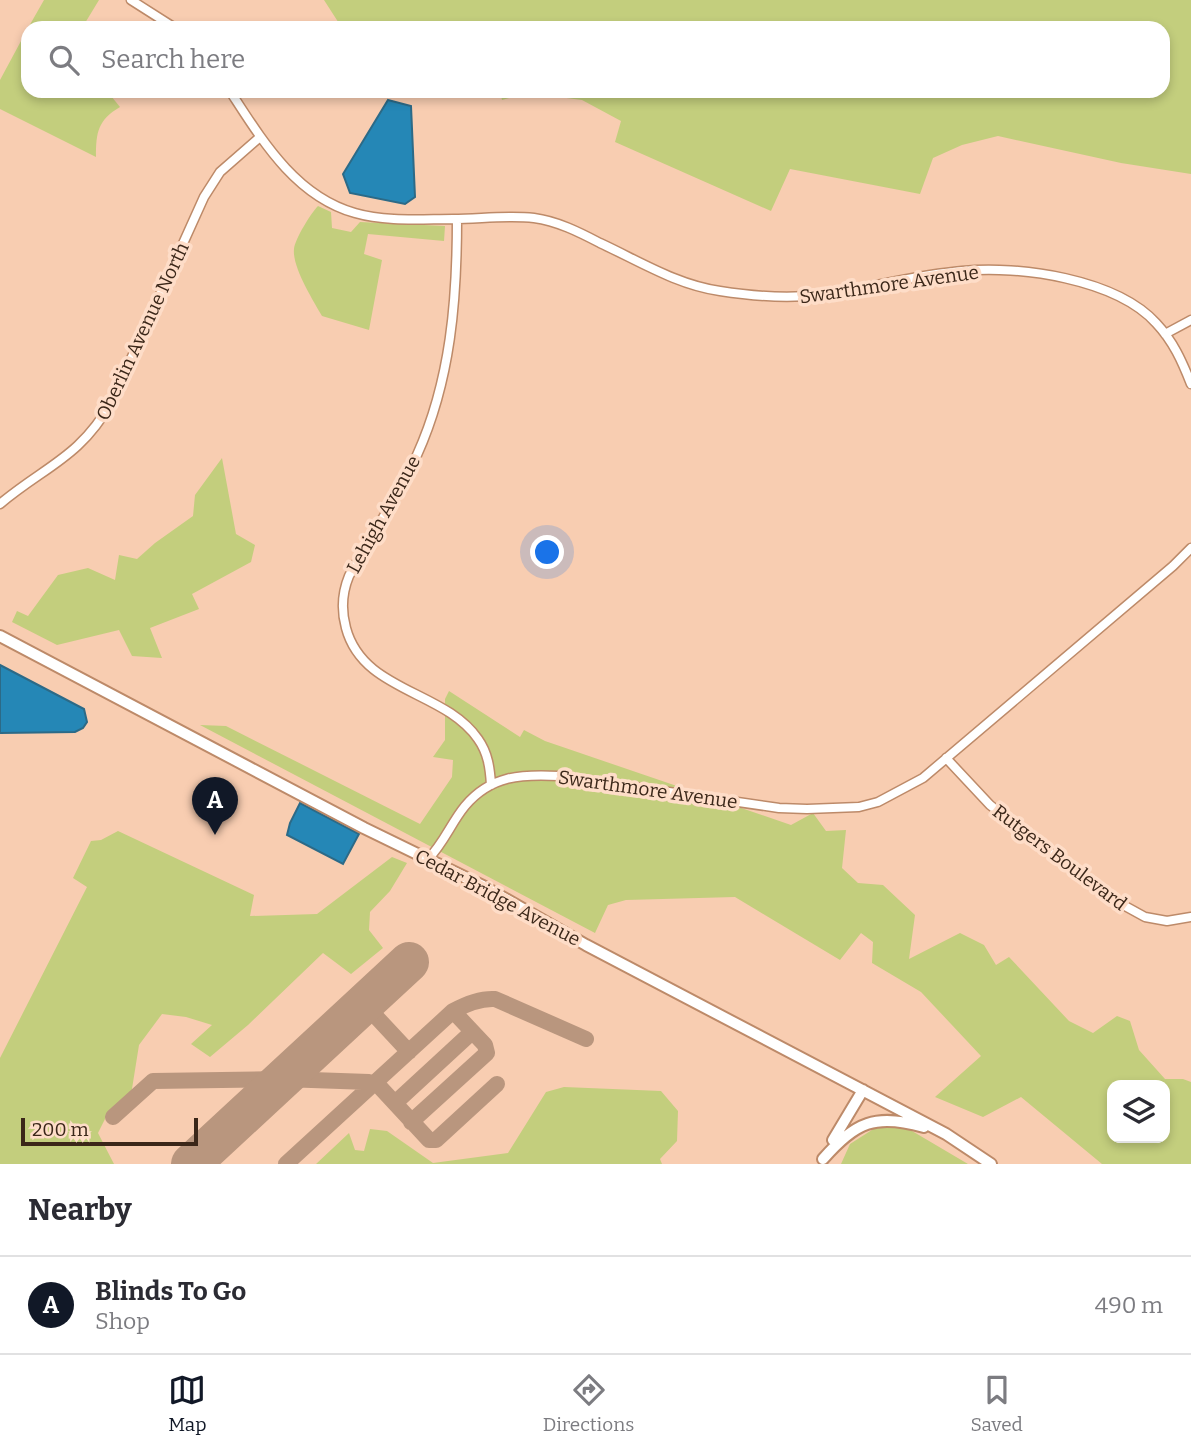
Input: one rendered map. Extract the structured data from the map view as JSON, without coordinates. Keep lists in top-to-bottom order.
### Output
{
  "streets": {
    "main road": ["Cedar Bridge Avenue"],
    "street": [
      "Swarthmore Avenue",
      "Oberlin Avenue North",
      "Lehigh Avenue",
      "Rutgers Boulevard"
    ]
  },
  "crossings": [
    ["Swarthmore Avenue", "Oberlin Avenue North"],
    ["Swarthmore Avenue", "Lehigh Avenue"],
    ["Swarthmore Avenue", "Rutgers Boulevard"],
    ["Swarthmore Avenue", "Cedar Bridge Avenue"]
  ],
  "scale_bar": "200 m",
  "page": {
    "search": "Search here",
    "pins": "A",
    "scale": "200 m",
    "heading": "Nearby",
    "list": [
      {
        "mark": "A",
        "name": "Blinds To Go",
        "note": "Shop",
        "value": "490 m"
      }
    ],
    "nav": ["Map", "Directions", "Saved"]
  }
}
